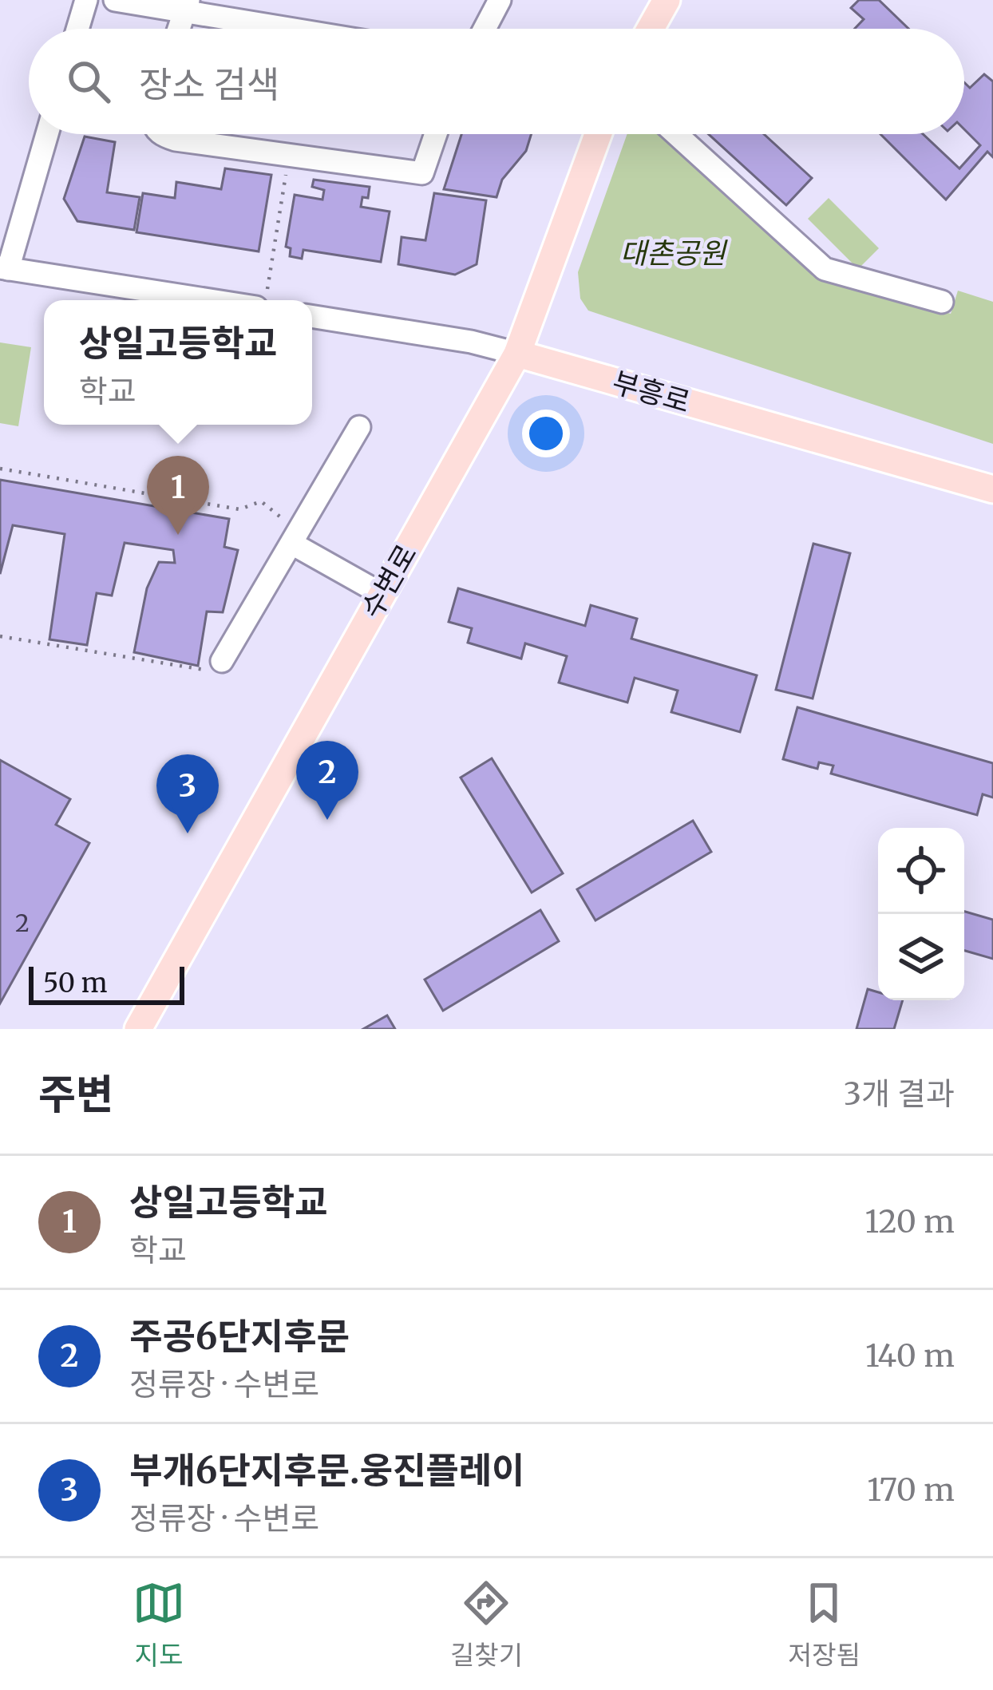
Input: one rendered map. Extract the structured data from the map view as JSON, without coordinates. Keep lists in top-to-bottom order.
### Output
{
  "streets": {
    "main road": ["부흥로", "수변로"]
  },
  "crossings": [
    ["부흥로", "수변로"]
  ],
  "parks": ["대촌공원"],
  "house_numbers": ["2"],
  "scale_bar": "50 m",
  "page": {
    "search": "장소 검색",
    "popup": ["상일고등학교", "학교"],
    "pins": ["1", "2", "3"],
    "scale": "50 m",
    "heading": ["주변", "3개 결과"],
    "list": [
      {
        "mark": "1",
        "name": "상일고등학교",
        "note": "학교",
        "value": "120 m"
      },
      {
        "mark": "2",
        "name": "주공6단지후문",
        "note": "정류장 · 수변로",
        "value": "140 m"
      },
      {
        "mark": "3",
        "name": "부개6단지후문.웅진플레이",
        "note": "정류장 · 수변로",
        "value": "170 m"
      }
    ],
    "nav": ["지도", "길찾기", "저장됨"]
  }
}
